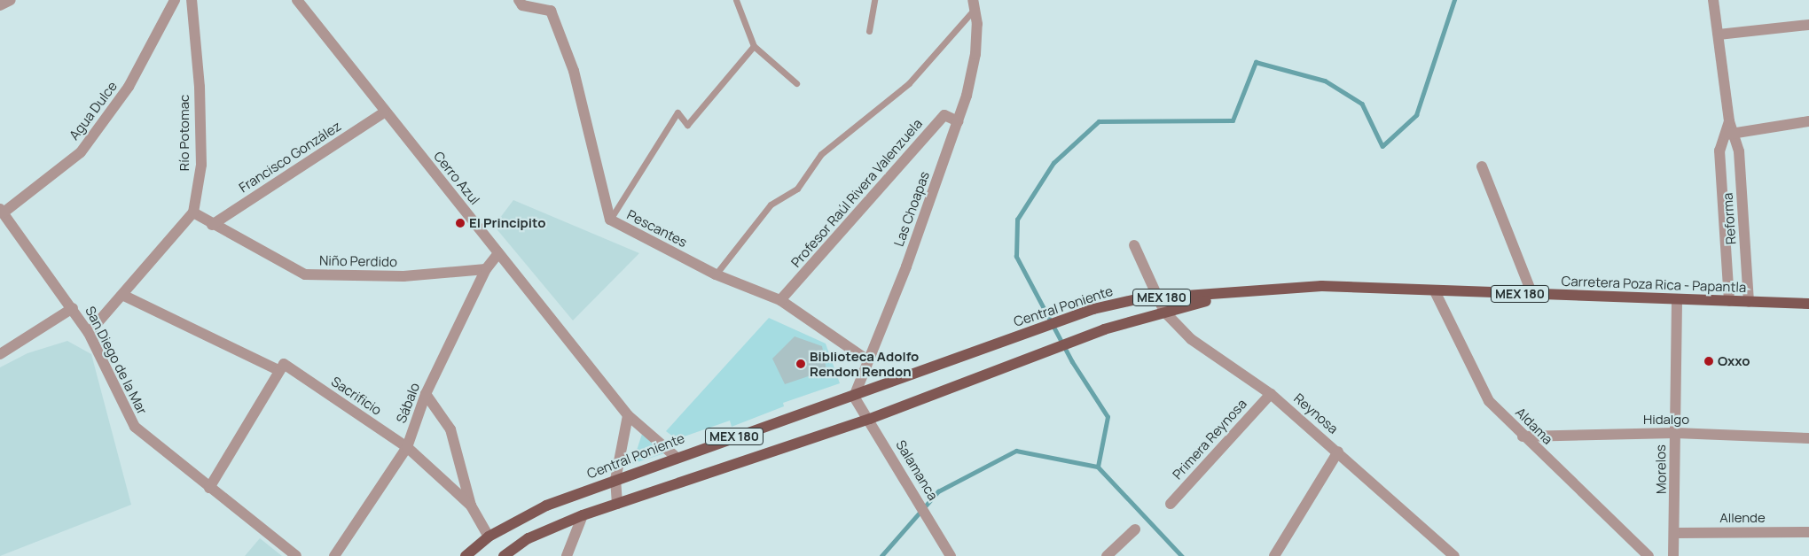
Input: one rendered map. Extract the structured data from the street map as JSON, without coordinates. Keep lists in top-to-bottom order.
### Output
{
  "streets": {
    "main road": ["Carretera Poza Rica - Papantla", "MEX 180", "Central Poniente"],
    "street": [
      "Agua Dulce",
      "Río Potomac",
      "Francisco González",
      "Cerro Azul",
      "Profesor Raúl Rivera Valenzuela",
      "Las Choapas",
      "Reforma",
      "Pescantes",
      "Niño Perdido",
      "San Diego de la Mar",
      "Sacrificio",
      "Sábalo",
      "Reynosa",
      "Hidalgo",
      "Aldama",
      "Primera Reynosa",
      "Morelos",
      "Salamanca",
      "Allende"
    ]
  },
  "crossings": [
    ["Agua Dulce", "San Diego de la Mar"],
    ["Río Potomac", "Niño Perdido"],
    ["Francisco González", "Cerro Azul"],
    ["Francisco González", "Niño Perdido"],
    ["Cerro Azul", "Central Poniente"],
    ["Cerro Azul", "Sábalo"],
    ["Profesor Raúl Rivera Valenzuela", "Las Choapas"],
    ["Profesor Raúl Rivera Valenzuela", "Pescantes"],
    ["Las Choapas", "Pescantes"],
    ["Las Choapas", "Central Poniente"],
    ["Reforma", "Carretera Poza Rica - Papantla"],
    ["Niño Perdido", "Sábalo"],
    ["Carretera Poza Rica - Papantla", "MEX 180"],
    ["Carretera Poza Rica - Papantla", "Central Poniente"],
    ["Carretera Poza Rica - Papantla", "Aldama"],
    ["Carretera Poza Rica - Papantla", "Morelos"],
    ["MEX 180", "Central Poniente"],
    ["MEX 180", "Reynosa"],
    ["MEX 180", "Salamanca"],
    ["Central Poniente", "Sacrificio"],
    ["Central Poniente", "Reynosa"],
    ["Sacrificio", "Sábalo"],
    ["Reynosa", "Primera Reynosa"],
    ["Hidalgo", "Aldama"],
    ["Hidalgo", "Morelos"],
    ["Morelos", "Allende"]
  ],
  "places": ["El Principito", "Oxxo", "Biblioteca Adolfo Rendon Rendon"]
}
